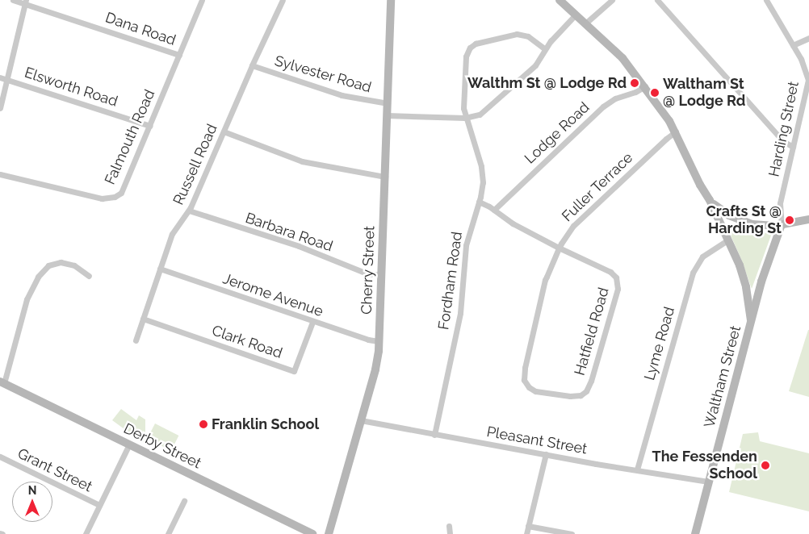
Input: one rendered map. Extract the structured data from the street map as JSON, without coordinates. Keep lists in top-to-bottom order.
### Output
{
  "streets": {
    "street": [
      "Dana Road",
      "Sylvester Road",
      "Elsworth Road",
      "Harding Street",
      "Lodge Road",
      "Falmouth Road",
      "Russell Road",
      "Fuller Terrace",
      "Barbara Road",
      "Cherry Street",
      "Fordham Road",
      "Jerome Avenue",
      "Hatfield Road",
      "Clark Road",
      "Lyme Road",
      "Waltham Street",
      "Pleasant Street",
      "Derby Street",
      "Grant Street"
    ]
  },
  "crossings": [
    ["Dana Road", "Falmouth Road"],
    ["Sylvester Road", "Russell Road"],
    ["Sylvester Road", "Cherry Street"],
    ["Elsworth Road", "Falmouth Road"],
    ["Harding Street", "Waltham Street"],
    ["Lodge Road", "Hatfield Road"],
    ["Lodge Road", "Waltham Street"],
    ["Russell Road", "Barbara Road"],
    ["Russell Road", "Jerome Avenue"],
    ["Russell Road", "Clark Road"],
    ["Fuller Terrace", "Hatfield Road"],
    ["Fuller Terrace", "Waltham Street"],
    ["Barbara Road", "Cherry Street"],
    ["Cherry Street", "Jerome Avenue"],
    ["Cherry Street", "Pleasant Street"],
    ["Fordham Road", "Hatfield Road"],
    ["Fordham Road", "Pleasant Street"],
    ["Jerome Avenue", "Clark Road"],
    ["Lyme Road", "Waltham Street"],
    ["Lyme Road", "Pleasant Street"],
    ["Waltham Street", "Pleasant Street"]
  ],
  "places": [
    "Walthm St @ Lodge Rd",
    "Waltham St @ Lodge Rd",
    "Crafts St @ Harding St",
    "Franklin School",
    "The Fessenden School"
  ],
  "north": "top"
}
